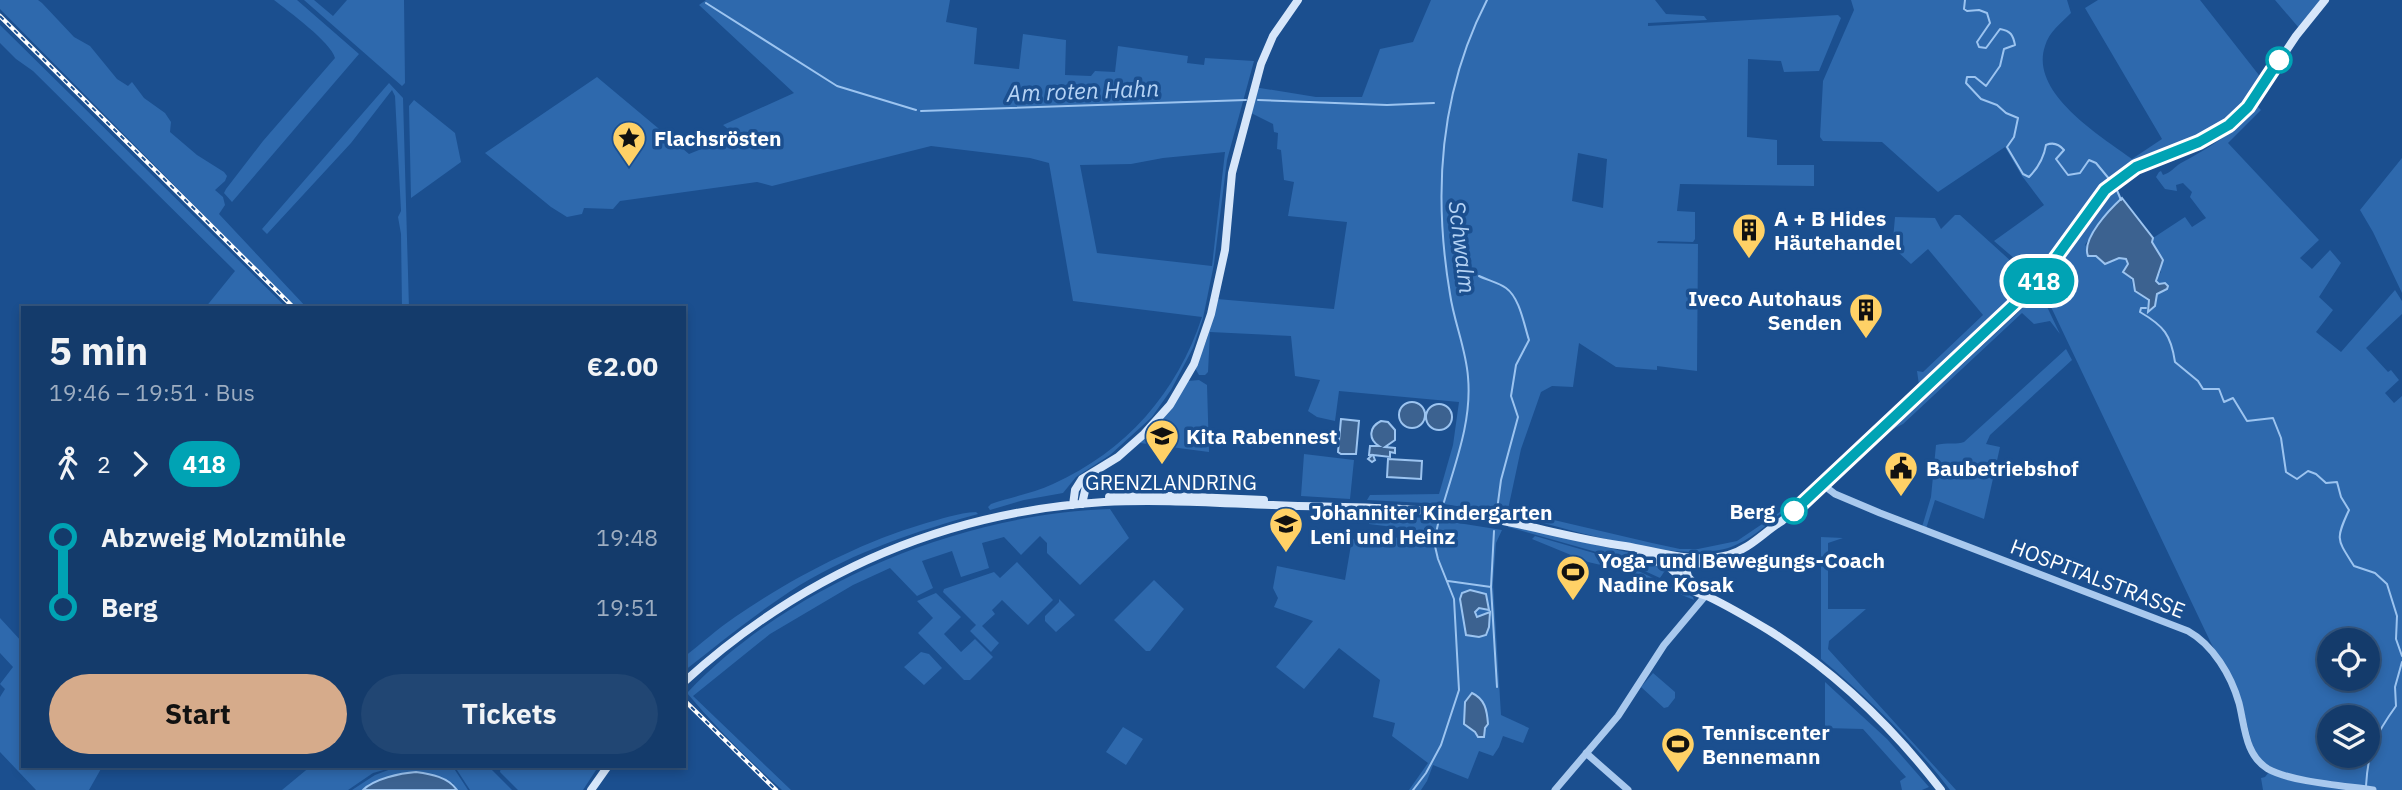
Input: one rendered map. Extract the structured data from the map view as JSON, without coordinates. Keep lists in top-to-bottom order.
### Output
{
  "streets": {
    "main road": ["GRENZLANDRING"],
    "street": ["HOSPITALSTRASSE"]
  },
  "water": ["Am roten Hahn", "Schwalm"],
  "places": {
    "place": ["Flachsrösten"],
    "building": ["A + B Hides Häutehandel", "Iveco Autohaus Senden"],
    "school or university": ["Kita Rabennest", "Johanniter Kindergarten Leni und Heinz"],
    "public building": ["Baubetriebshof"],
    "other": ["Berg"],
    "sports": ["Yoga- und Bewegungs-Coach Nadine Kosak", "Tenniscenter Bennemann"]
  },
  "lines": ["bus line 418"],
  "page": {
    "on_map": "418",
    "heading": ["5 min", "19:46 – 19:51 · Bus", "€2.00"],
    "legs": ["2", "418"],
    "list": [
      {
        "name": "Abzweig Molzmühle",
        "value": "19:48"
      },
      {
        "name": "Berg",
        "value": "19:51"
      }
    ],
    "buttons": ["Start", "Tickets"]
  }
}
